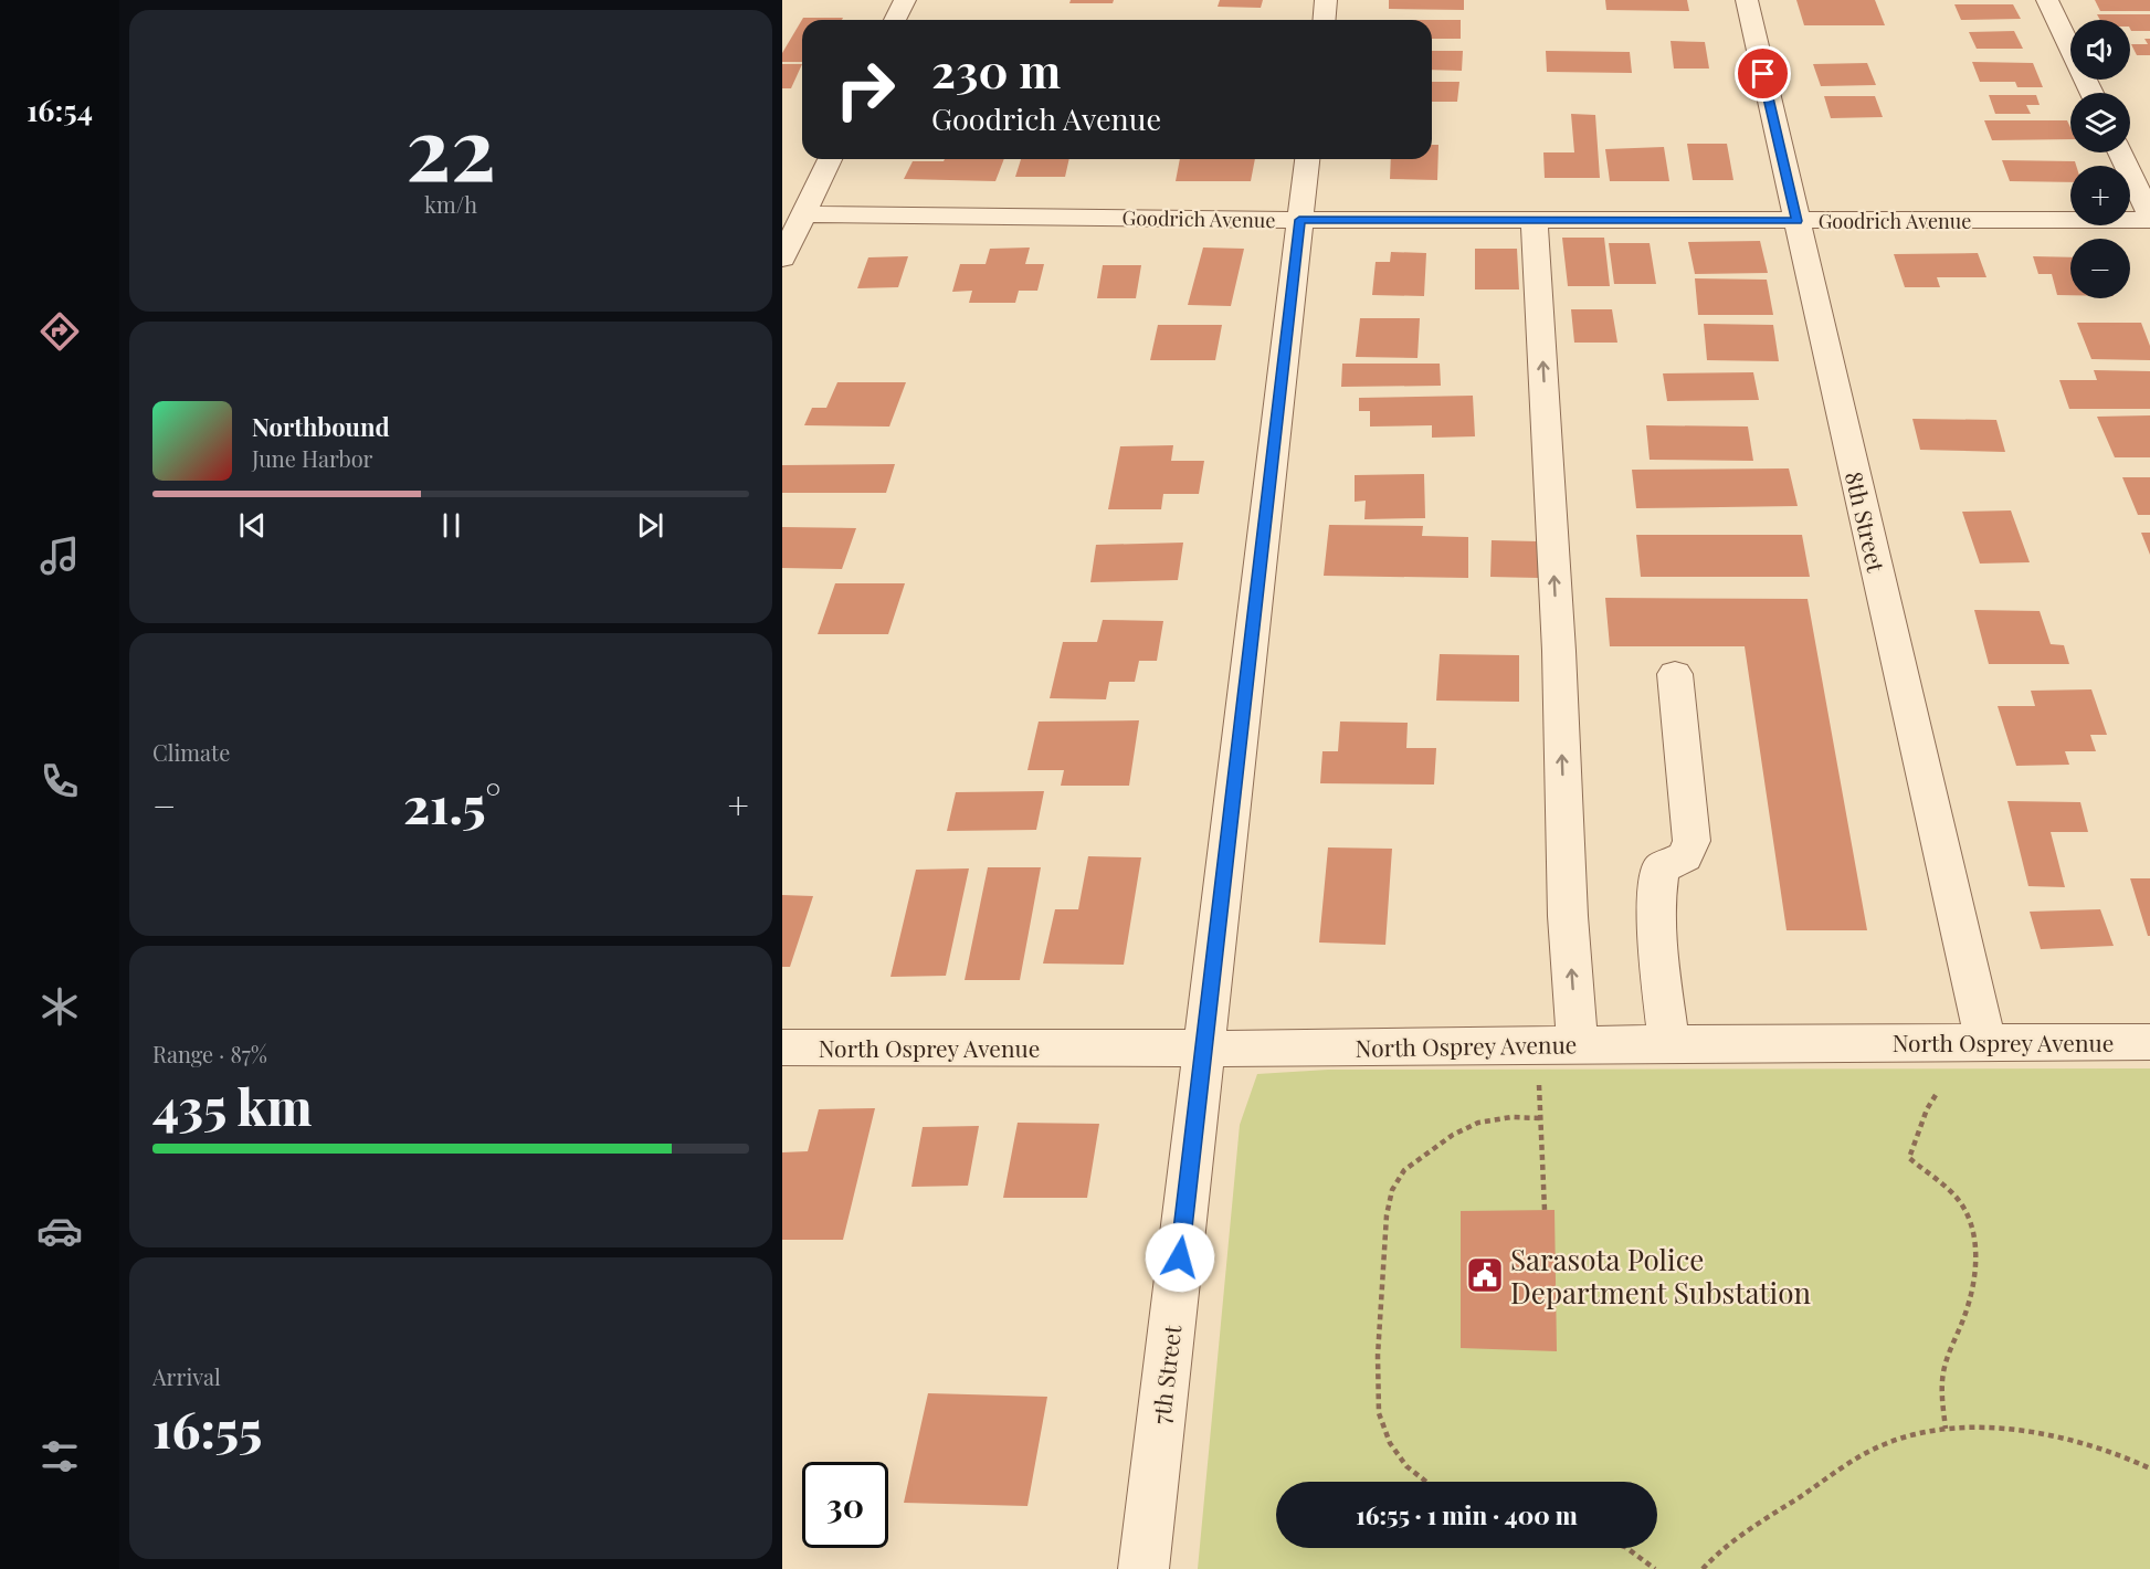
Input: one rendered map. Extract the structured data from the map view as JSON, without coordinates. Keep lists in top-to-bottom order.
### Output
{
  "streets": {
    "street": [
      "Goodrich Avenue",
      "8th Street",
      "North Osprey Avenue",
      "7th Street"
    ]
  },
  "crossings": [
    ["Goodrich Avenue", "8th Street"],
    ["Goodrich Avenue", "7th Street"],
    ["8th Street", "North Osprey Avenue"],
    ["North Osprey Avenue", "7th Street"]
  ],
  "places": {
    "public building": ["Sarasota Police Department Substation"]
  },
  "page": {
    "tabs": "16:54",
    "tile": [
      ["22", "km/h"],
      "Climate",
      ["Range · 87%", "435 km"],
      ["Arrival", "16:55"]
    ],
    "map_buttons": ["+", "−"],
    "turn": ["230 m", "Goodrich Avenue"],
    "song": ["Northbound", "June Harbor"],
    "heat": ["−", "21.5°", "+"],
    "limit": "30",
    "trip": "16:55 · 1 min · 400 m"
  }
}
